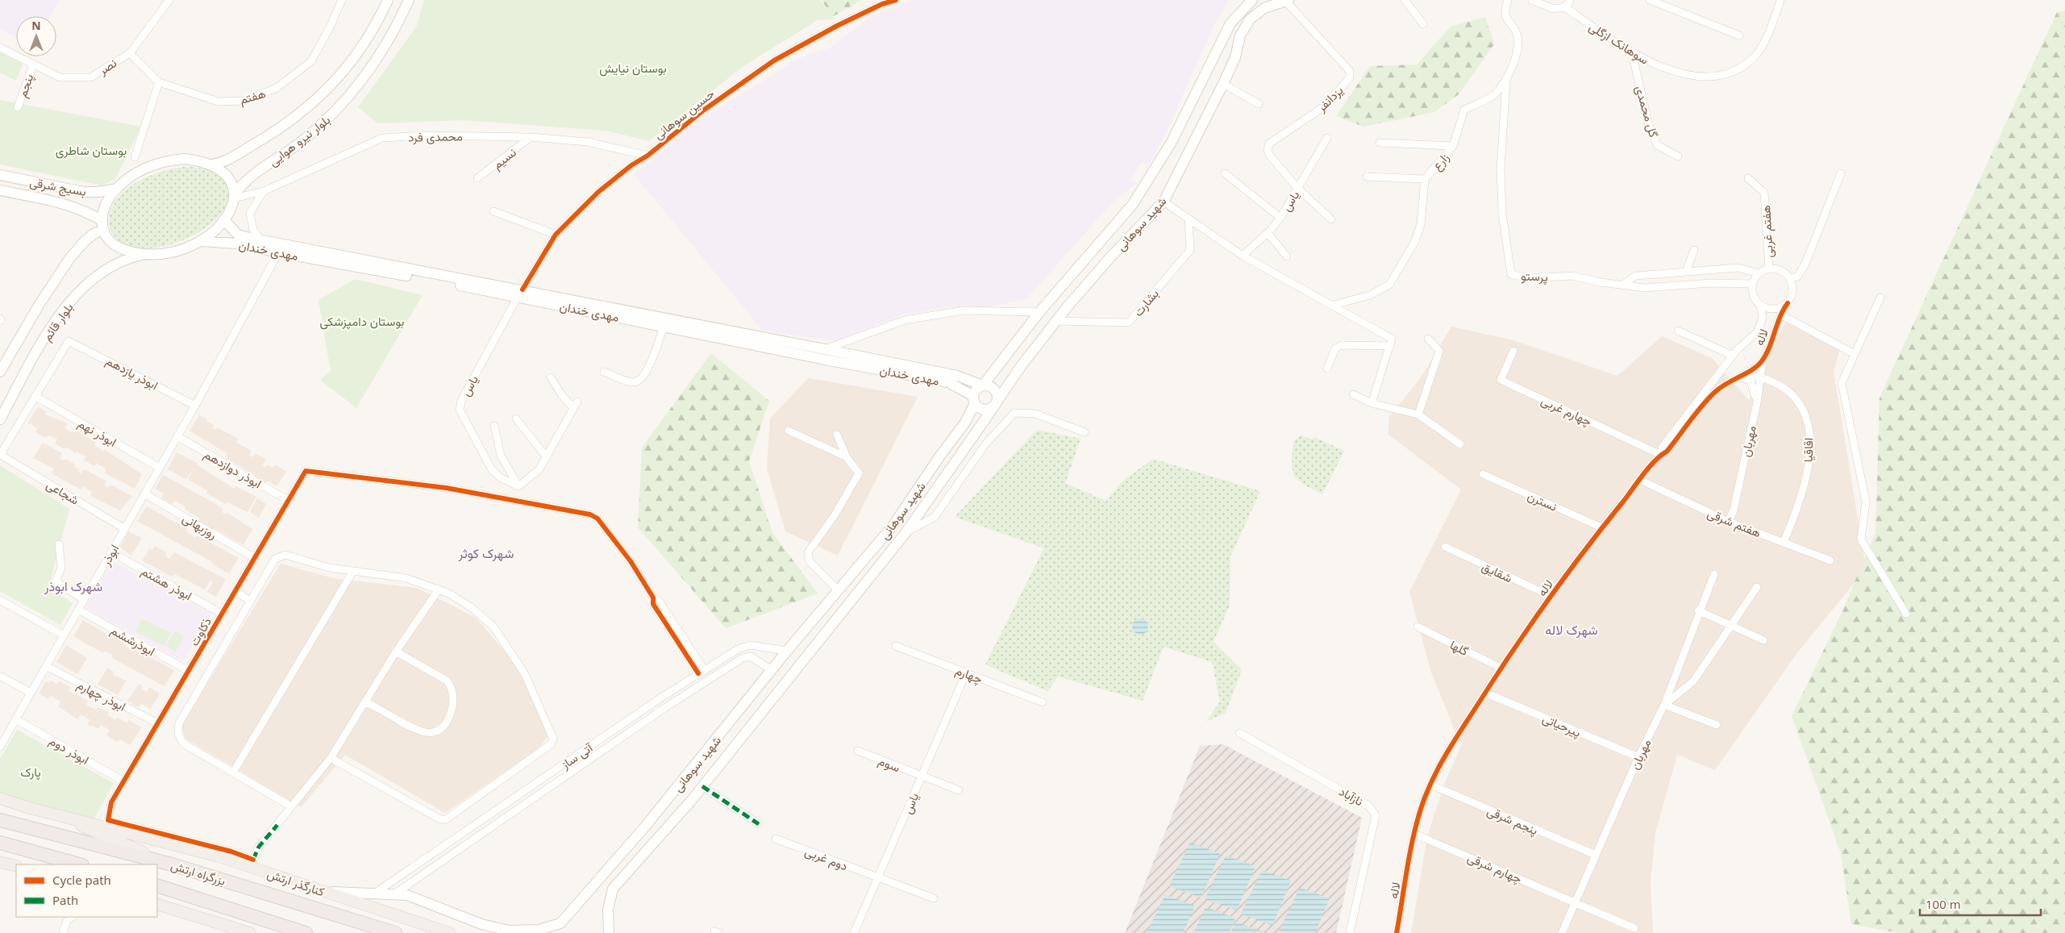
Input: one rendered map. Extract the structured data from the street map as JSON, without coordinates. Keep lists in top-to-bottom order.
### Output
{
  "streets": {
    "highway": ["بزرگراه ارتش"],
    "main road": [
      "بلوار نیرو هوایی",
      "بسیج شرقی",
      "شهید سوهانی",
      "مهدی خندان",
      "بلوار قائم",
      "کنارگذر ارتش"
    ],
    "street": [
      "سوهانک ازگلی",
      "نصر",
      "پنجم",
      "هفتم",
      "یزدانفر",
      "گل محمدی",
      "حسین سوهانی",
      "محمدی فرد",
      "نسیم",
      "زارع",
      "یاس",
      "هفتم غربی",
      "پرستو",
      "بشارت",
      "لاله",
      "ابوذر یازدهم",
      "چهارم غربی",
      "ابوذر نهم",
      "مهربان",
      "اقاقیا",
      "ابوذر دوازدهم",
      "شجاعی",
      "نسترن",
      "هفتم شرقی",
      "روزبهانی",
      "ابوذر",
      "شقایق",
      "ابوذر هشتم",
      "ذکاوت",
      "ابوذرششم",
      "گلها",
      "چهارم",
      "ابوذر چهارم",
      "پیرحیاتی",
      "ابوذر دوم",
      "آتی ساز",
      "سوم",
      "نازآباد",
      "پنجم شرقی",
      "دوم غربی",
      "چهارم شرقی"
    ]
  },
  "crossings": [
    ["سوهانک ازگلی", "گل محمدی"],
    ["نصر", "پنجم"],
    ["نصر", "هفتم"],
    ["یزدانفر", "یاس"],
    ["یزدانفر", "شهید سوهانی"],
    ["حسین سوهانی", "محمدی فرد"],
    ["حسین سوهانی", "یاس"],
    ["حسین سوهانی", "مهدی خندان"],
    ["محمدی فرد", "بلوار نیرو هوایی"],
    ["محمدی فرد", "نسیم"],
    ["محمدی فرد", "بسیج شرقی"],
    ["محمدی فرد", "مهدی خندان"],
    ["محمدی فرد", "بلوار قائم"],
    ["بلوار نیرو هوایی", "بسیج شرقی"],
    ["بلوار نیرو هوایی", "مهدی خندان"],
    ["بلوار نیرو هوایی", "بلوار قائم"],
    ["زارع", "پرستو"],
    ["بسیج شرقی", "مهدی خندان"],
    ["بسیج شرقی", "بلوار قائم"],
    ["یاس", "مهدی خندان"],
    ["یاس", "چهارم"],
    ["یاس", "سوم"],
    ["یاس", "دوم غربی"],
    ["شهید سوهانی", "مهدی خندان"],
    ["شهید سوهانی", "بشارت"],
    ["شهید سوهانی", "آتی ساز"],
    ["شهید سوهانی", "کنارگذر ارتش"],
    ["هفتم غربی", "پرستو"],
    ["هفتم غربی", "لاله"],
    ["مهدی خندان", "بلوار قائم"],
    ["مهدی خندان", "ابوذر"],
    ["پرستو", "لاله"],
    ["لاله", "چهارم غربی"],
    ["لاله", "مهربان"],
    ["لاله", "نسترن"],
    ["لاله", "هفتم شرقی"],
    ["لاله", "شقایق"],
    ["لاله", "گلها"],
    ["لاله", "پیرحیاتی"],
    ["لاله", "پنجم شرقی"],
    ["لاله", "چهارم شرقی"],
    ["ابوذر یازدهم", "ابوذر نهم"],
    ["ابوذر یازدهم", "شجاعی"],
    ["ابوذر یازدهم", "ابوذر"],
    ["ابوذر نهم", "شجاعی"],
    ["ابوذر نهم", "ابوذر"],
    ["مهربان", "اقاقیا"],
    ["مهربان", "هفتم شرقی"],
    ["مهربان", "پیرحیاتی"],
    ["مهربان", "پنجم شرقی"],
    ["مهربان", "چهارم شرقی"],
    ["اقاقیا", "هفتم شرقی"],
    ["ابوذر دوازدهم", "ابوذر"],
    ["ابوذر دوازدهم", "ذکاوت"],
    ["شجاعی", "ابوذر"],
    ["روزبهانی", "ابوذر"],
    ["روزبهانی", "ذکاوت"],
    ["ابوذر", "ابوذر هشتم"],
    ["ابوذر", "ابوذرششم"],
    ["ابوذر", "ابوذر چهارم"],
    ["ابوذر", "ابوذر دوم"],
    ["ابوذر هشتم", "ذکاوت"],
    ["ذکاوت", "ابوذرششم"],
    ["ذکاوت", "ابوذر چهارم"],
    ["ذکاوت", "ابوذر دوم"],
    ["ذکاوت", "آتی ساز"],
    ["ذکاوت", "کنارگذر ارتش"]
  ],
  "districts": ["شهرک کوثر", "شهرک ابوذر", "شهرک لاله"],
  "parks": [
    "بوستان نیایش",
    "بوستان شاطری",
    "بوستان دامپزشکی",
    "پارک"
  ],
  "legend": ["Cycle path", "Path"],
  "scale_bar": "100 m",
  "north": "top"
}
